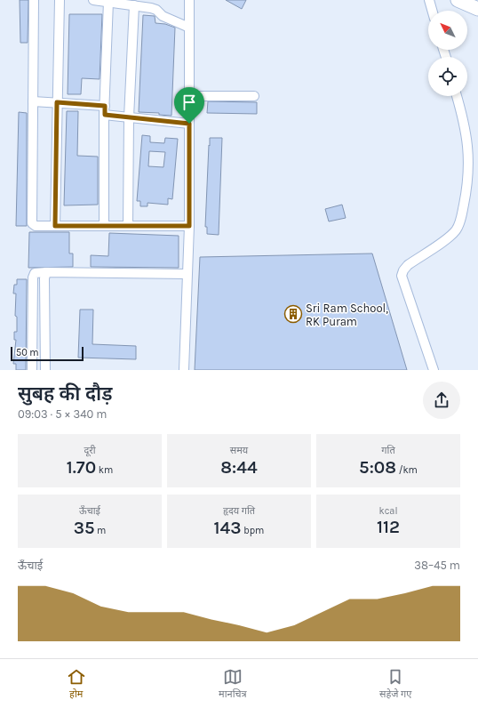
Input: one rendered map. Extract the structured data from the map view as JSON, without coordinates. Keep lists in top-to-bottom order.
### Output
{
  "places": {
    "building": ["Sri Ram School, RK Puram"]
  },
  "scale_bar": "50 m",
  "north": "top left",
  "page": {
    "scale": "50 m",
    "heading": ["सुबह की दौड़", "09:03 · 5 × 340 m"],
    "stats": [
      ["दूरी", "1.70 km"],
      ["समय", "8:44"],
      ["गति", "5:08 /km"],
      ["ऊँचाई", "35 m"],
      ["हृदय गति", "143 bpm"],
      ["kcal", "112"]
    ],
    "chart": ["ऊँचाई", "38–45 m"],
    "tabs": ["होम", "मानचित्र", "सहेजे गए"]
  }
}
